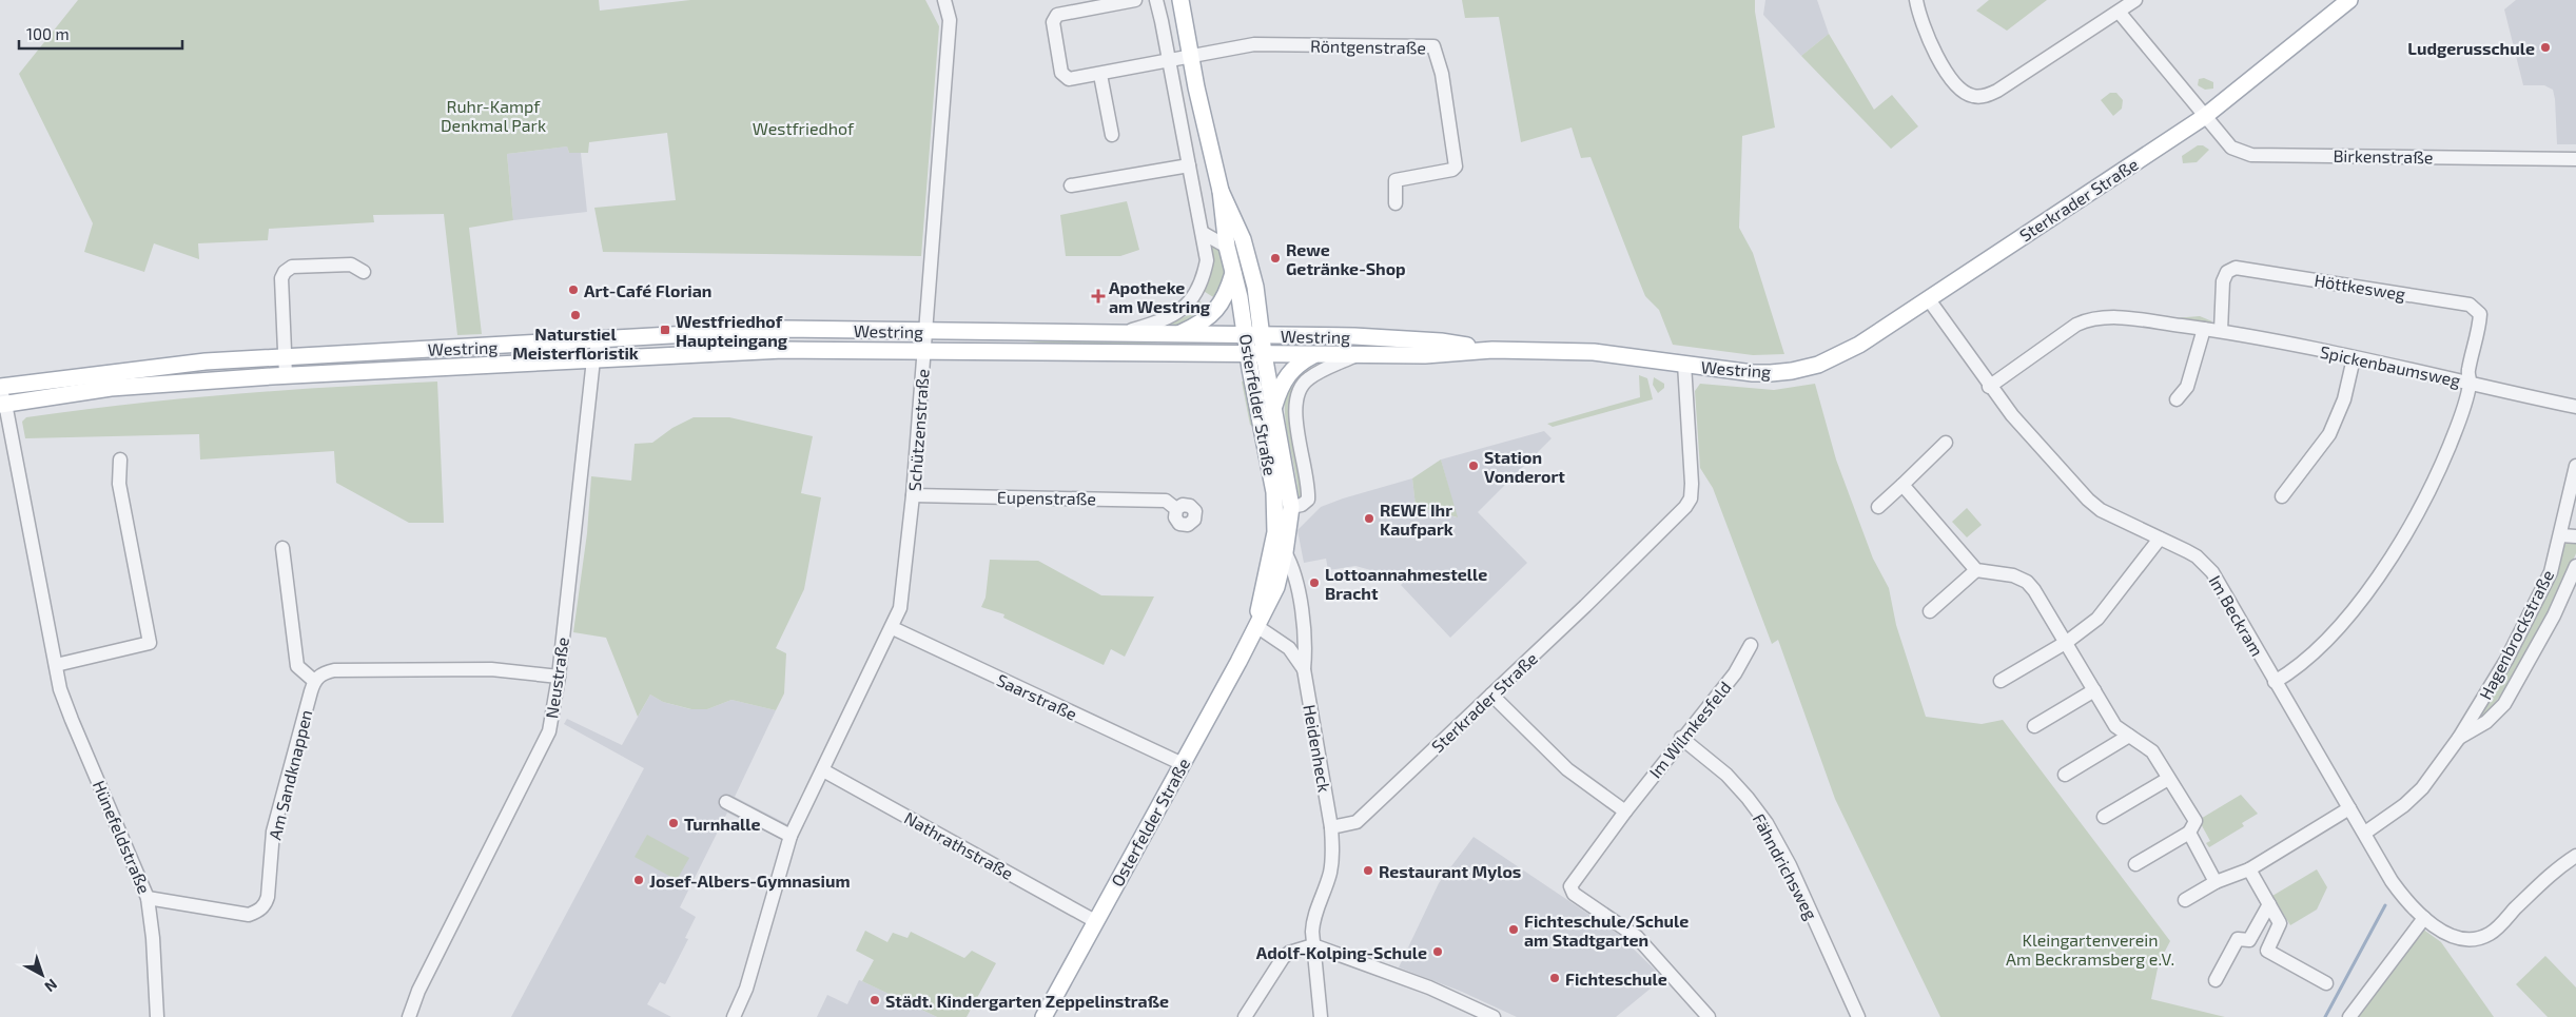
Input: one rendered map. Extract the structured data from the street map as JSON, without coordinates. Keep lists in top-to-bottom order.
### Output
{
  "streets": {
    "main road": ["Sterkrader Straße", "Westring", "Osterfelder Straße"],
    "street": [
      "Röntgenstraße",
      "Birkenstraße",
      "Höttkesweg",
      "Spickenbaumsweg",
      "Schützenstraße",
      "Eupenstraße",
      "Im Beckram",
      "Hagenbrockstraße",
      "Neustraße",
      "Saarstraße",
      "Im Wilmkesfeld",
      "Heidenheck",
      "Am Sandknappen",
      "Hünefeldstraße",
      "Nathrathstraße",
      "Fähndrichsweg"
    ]
  },
  "crossings": [
    ["Röntgenstraße", "Osterfelder Straße"],
    ["Birkenstraße", "Sterkrader Straße"],
    ["Sterkrader Straße", "Westring"],
    ["Sterkrader Straße", "Im Beckram"],
    ["Sterkrader Straße", "Heidenheck"],
    ["Höttkesweg", "Spickenbaumsweg"],
    ["Westring", "Osterfelder Straße"],
    ["Westring", "Schützenstraße"],
    ["Westring", "Neustraße"],
    ["Westring", "Hünefeldstraße"],
    ["Spickenbaumsweg", "Im Beckram"],
    ["Osterfelder Straße", "Saarstraße"],
    ["Osterfelder Straße", "Heidenheck"],
    ["Osterfelder Straße", "Nathrathstraße"],
    ["Schützenstraße", "Eupenstraße"],
    ["Schützenstraße", "Saarstraße"],
    ["Schützenstraße", "Nathrathstraße"],
    ["Im Beckram", "Hagenbrockstraße"],
    ["Im Wilmkesfeld", "Fähndrichsweg"],
    ["Am Sandknappen", "Hünefeldstraße"]
  ],
  "parks": ["Ruhr-Kampf Denkmal Park", "Westfriedhof", "Kleingartenverein Am Beckramsberg e.V."],
  "places": {
    "other": [
      "Ludgerusschule",
      "Rewe Getränke-Shop",
      "Art-Café Florian",
      "Naturstiel Meisterfloristik",
      "Station Vonderort",
      "REWE Ihr Kaufpark",
      "Lottoannahmestelle Bracht",
      "Turnhalle",
      "Restaurant Mylos",
      "Josef-Albers-Gymnasium",
      "Fichteschule/Schule am Stadtgarten",
      "Adolf-Kolping-Schule",
      "Fichteschule",
      "Städt. Kindergarten Zeppelinstraße"
    ],
    "health": ["Apotheke am Westring"],
    "transit": ["Westfriedhof Haupteingang"]
  },
  "scale_bar": "100 m",
  "north": "bottom right"
}
